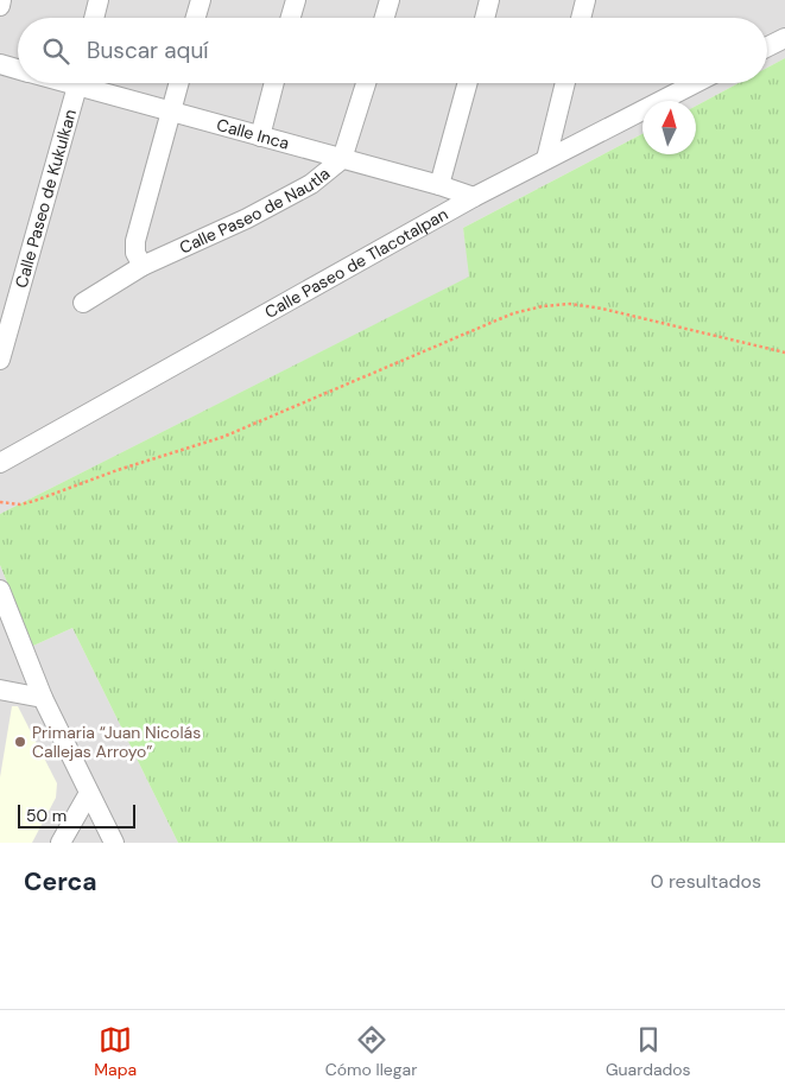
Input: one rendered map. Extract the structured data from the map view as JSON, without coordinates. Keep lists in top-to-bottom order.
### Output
{
  "streets": {
    "street": [
      "Calle Inca",
      "Calle Paseo de Kukulkan",
      "Calle Paseo de Nautla",
      "Calle Paseo de Tlacotalpan"
    ]
  },
  "crossings": [
    ["Calle Inca", "Calle Paseo de Nautla"],
    ["Calle Inca", "Calle Paseo de Tlacotalpan"]
  ],
  "places": ["Primaria “Juan Nicolás Callejas Arroyo”"],
  "scale_bar": "50 m",
  "north": "top",
  "page": {
    "search": "Buscar aquí",
    "scale": "50 m",
    "heading": ["Cerca", "0 resultados"],
    "nav": ["Mapa", "Cómo llegar", "Guardados"]
  }
}
